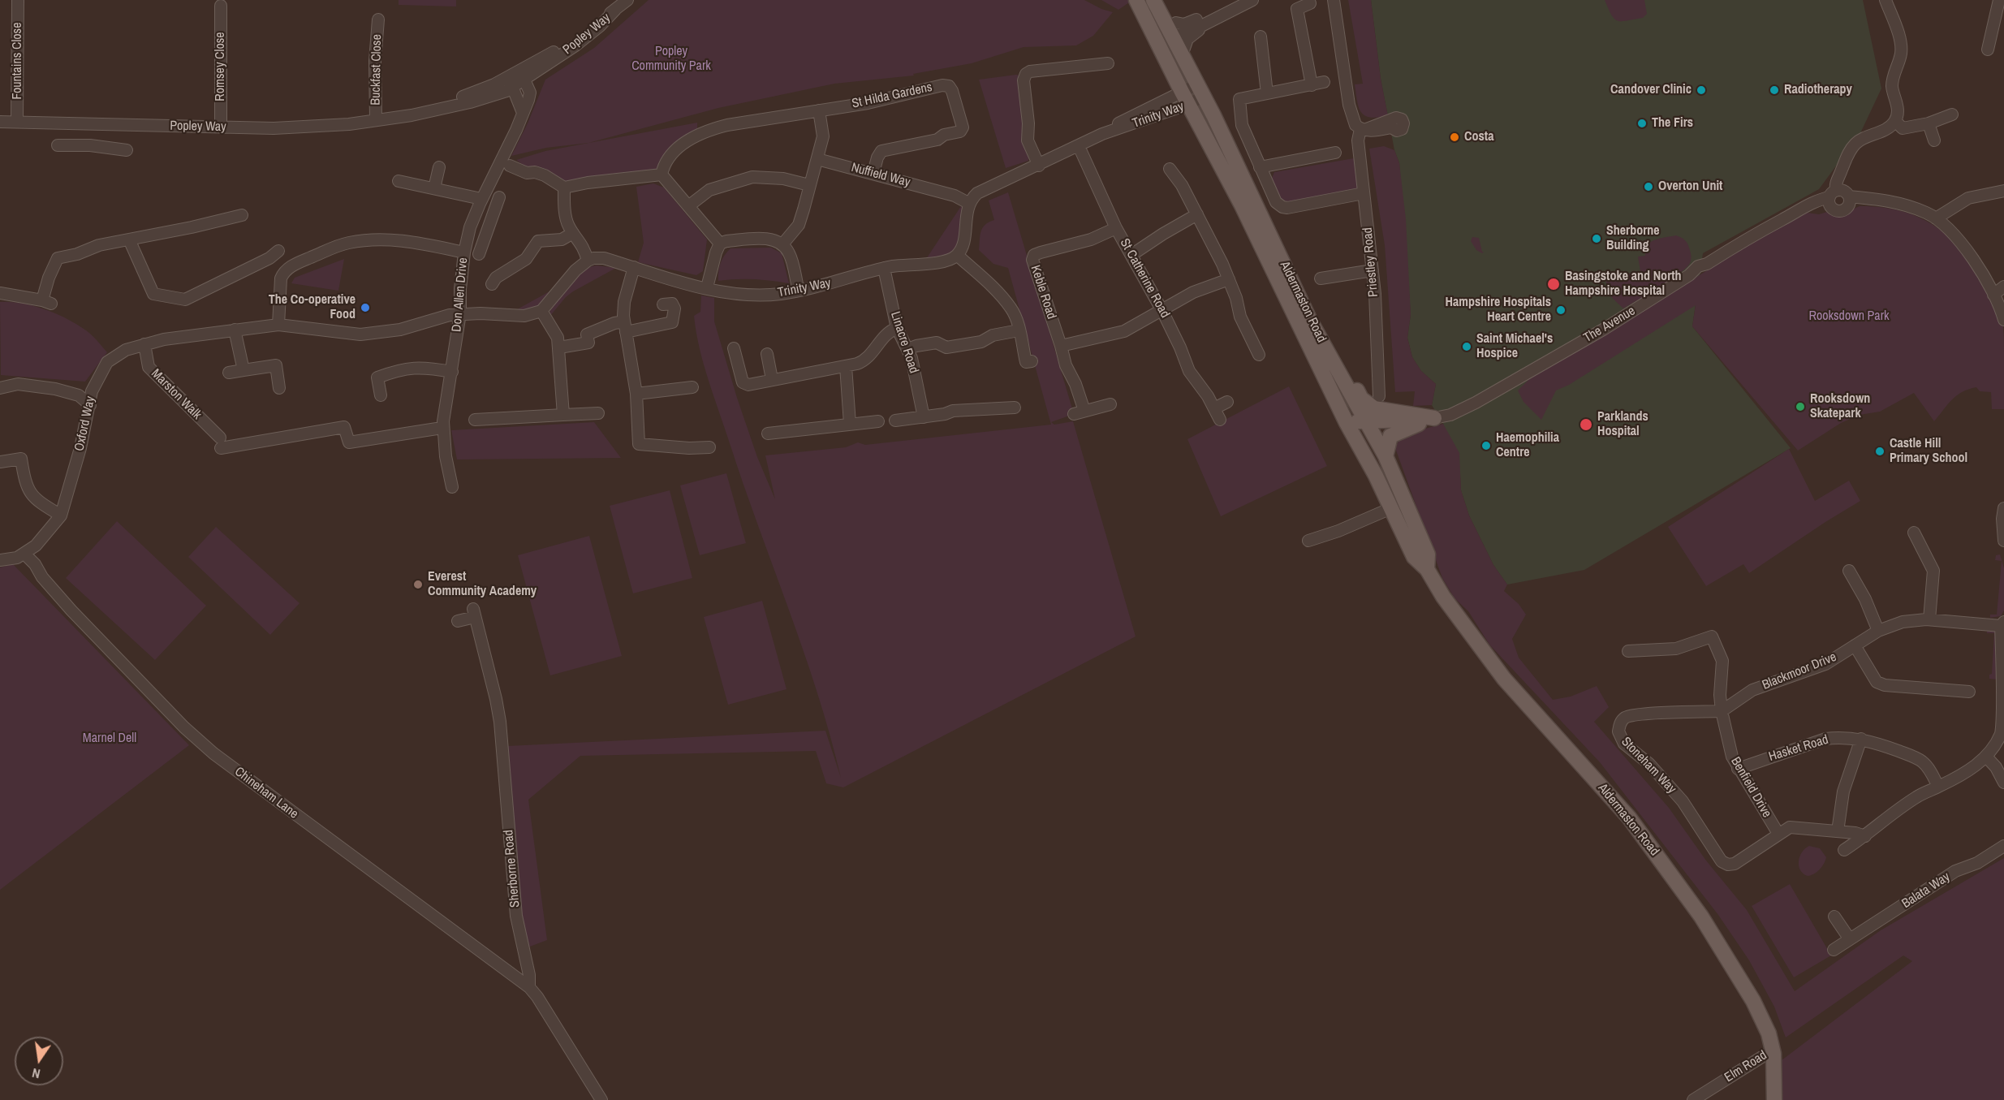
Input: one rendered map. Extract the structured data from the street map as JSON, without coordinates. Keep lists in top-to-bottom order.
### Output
{
  "streets": {
    "main road": ["Aldermaston Road"],
    "street": [
      "Popley Way",
      "Fountains Close",
      "Romsey Close",
      "Buckfast Close",
      "St Hilda Gardens",
      "Trinity Way",
      "Nuffield Way",
      "Priestley Road",
      "St Catherine Road",
      "Keble Road",
      "Don Allen Drive",
      "The Avenue",
      "Linacre Road",
      "Marston Walk",
      "Oxford Way",
      "Blackmoor Drive",
      "Hasket Road",
      "Stoneham Way",
      "Benfield Drive",
      "Chineham Lane",
      "Sherborne Road",
      "Balata Way",
      "Elm Road"
    ]
  },
  "crossings": [
    ["Popley Way", "Fountains Close"],
    ["Popley Way", "Romsey Close"],
    ["Popley Way", "Buckfast Close"],
    ["Popley Way", "Don Allen Drive"],
    ["St Hilda Gardens", "Nuffield Way"],
    ["Trinity Way", "Nuffield Way"],
    ["Trinity Way", "St Catherine Road"],
    ["Trinity Way", "Aldermaston Road"],
    ["Trinity Way", "Linacre Road"],
    ["Priestley Road", "Aldermaston Road"],
    ["St Catherine Road", "Keble Road"],
    ["Don Allen Drive", "Oxford Way"],
    ["Aldermaston Road", "Elm Road"],
    ["Marston Walk", "Oxford Way"],
    ["Oxford Way", "Chineham Lane"],
    ["Blackmoor Drive", "Stoneham Way"],
    ["Blackmoor Drive", "Benfield Drive"],
    ["Hasket Road", "Benfield Drive"],
    ["Stoneham Way", "Benfield Drive"],
    ["Chineham Lane", "Sherborne Road"]
  ],
  "parks": ["Popley Community Park", "Rooksdown Park", "Marnel Dell"],
  "places": [
    "Candover Clinic",
    "Radiotherapy",
    "The Firs",
    "Costa",
    "Overton Unit",
    "Sherborne Building",
    "Basingstoke and North Hampshire Hospital",
    "The Co-operative Food",
    "Hampshire Hospitals Heart Centre",
    "Saint Michael's Hospice",
    "Rooksdown Skatepark",
    "Parklands Hospital",
    "Haemophilia Centre",
    "Castle Hill Primary School",
    "Everest Community Academy"
  ],
  "north": "bottom"
}
